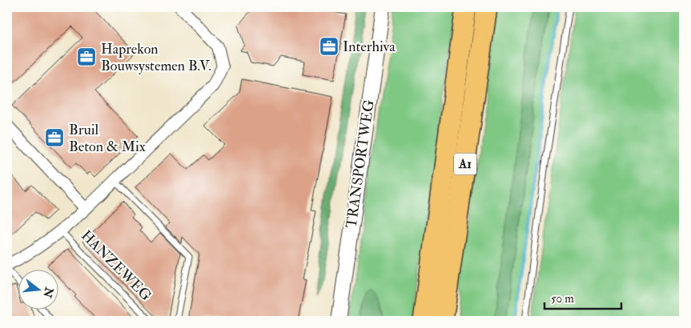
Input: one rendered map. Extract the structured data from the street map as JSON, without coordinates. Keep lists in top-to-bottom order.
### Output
{
  "streets": {
    "highway": ["A1"],
    "street": ["TRANSPORTWEG", "HANZEWEG"]
  },
  "places": {
    "office": ["Interhiva", "Haprekon Bouwsystemen B.V.", "Bruil Beton & Mix"]
  },
  "scale_bar": "50 m",
  "north": "right"
}
